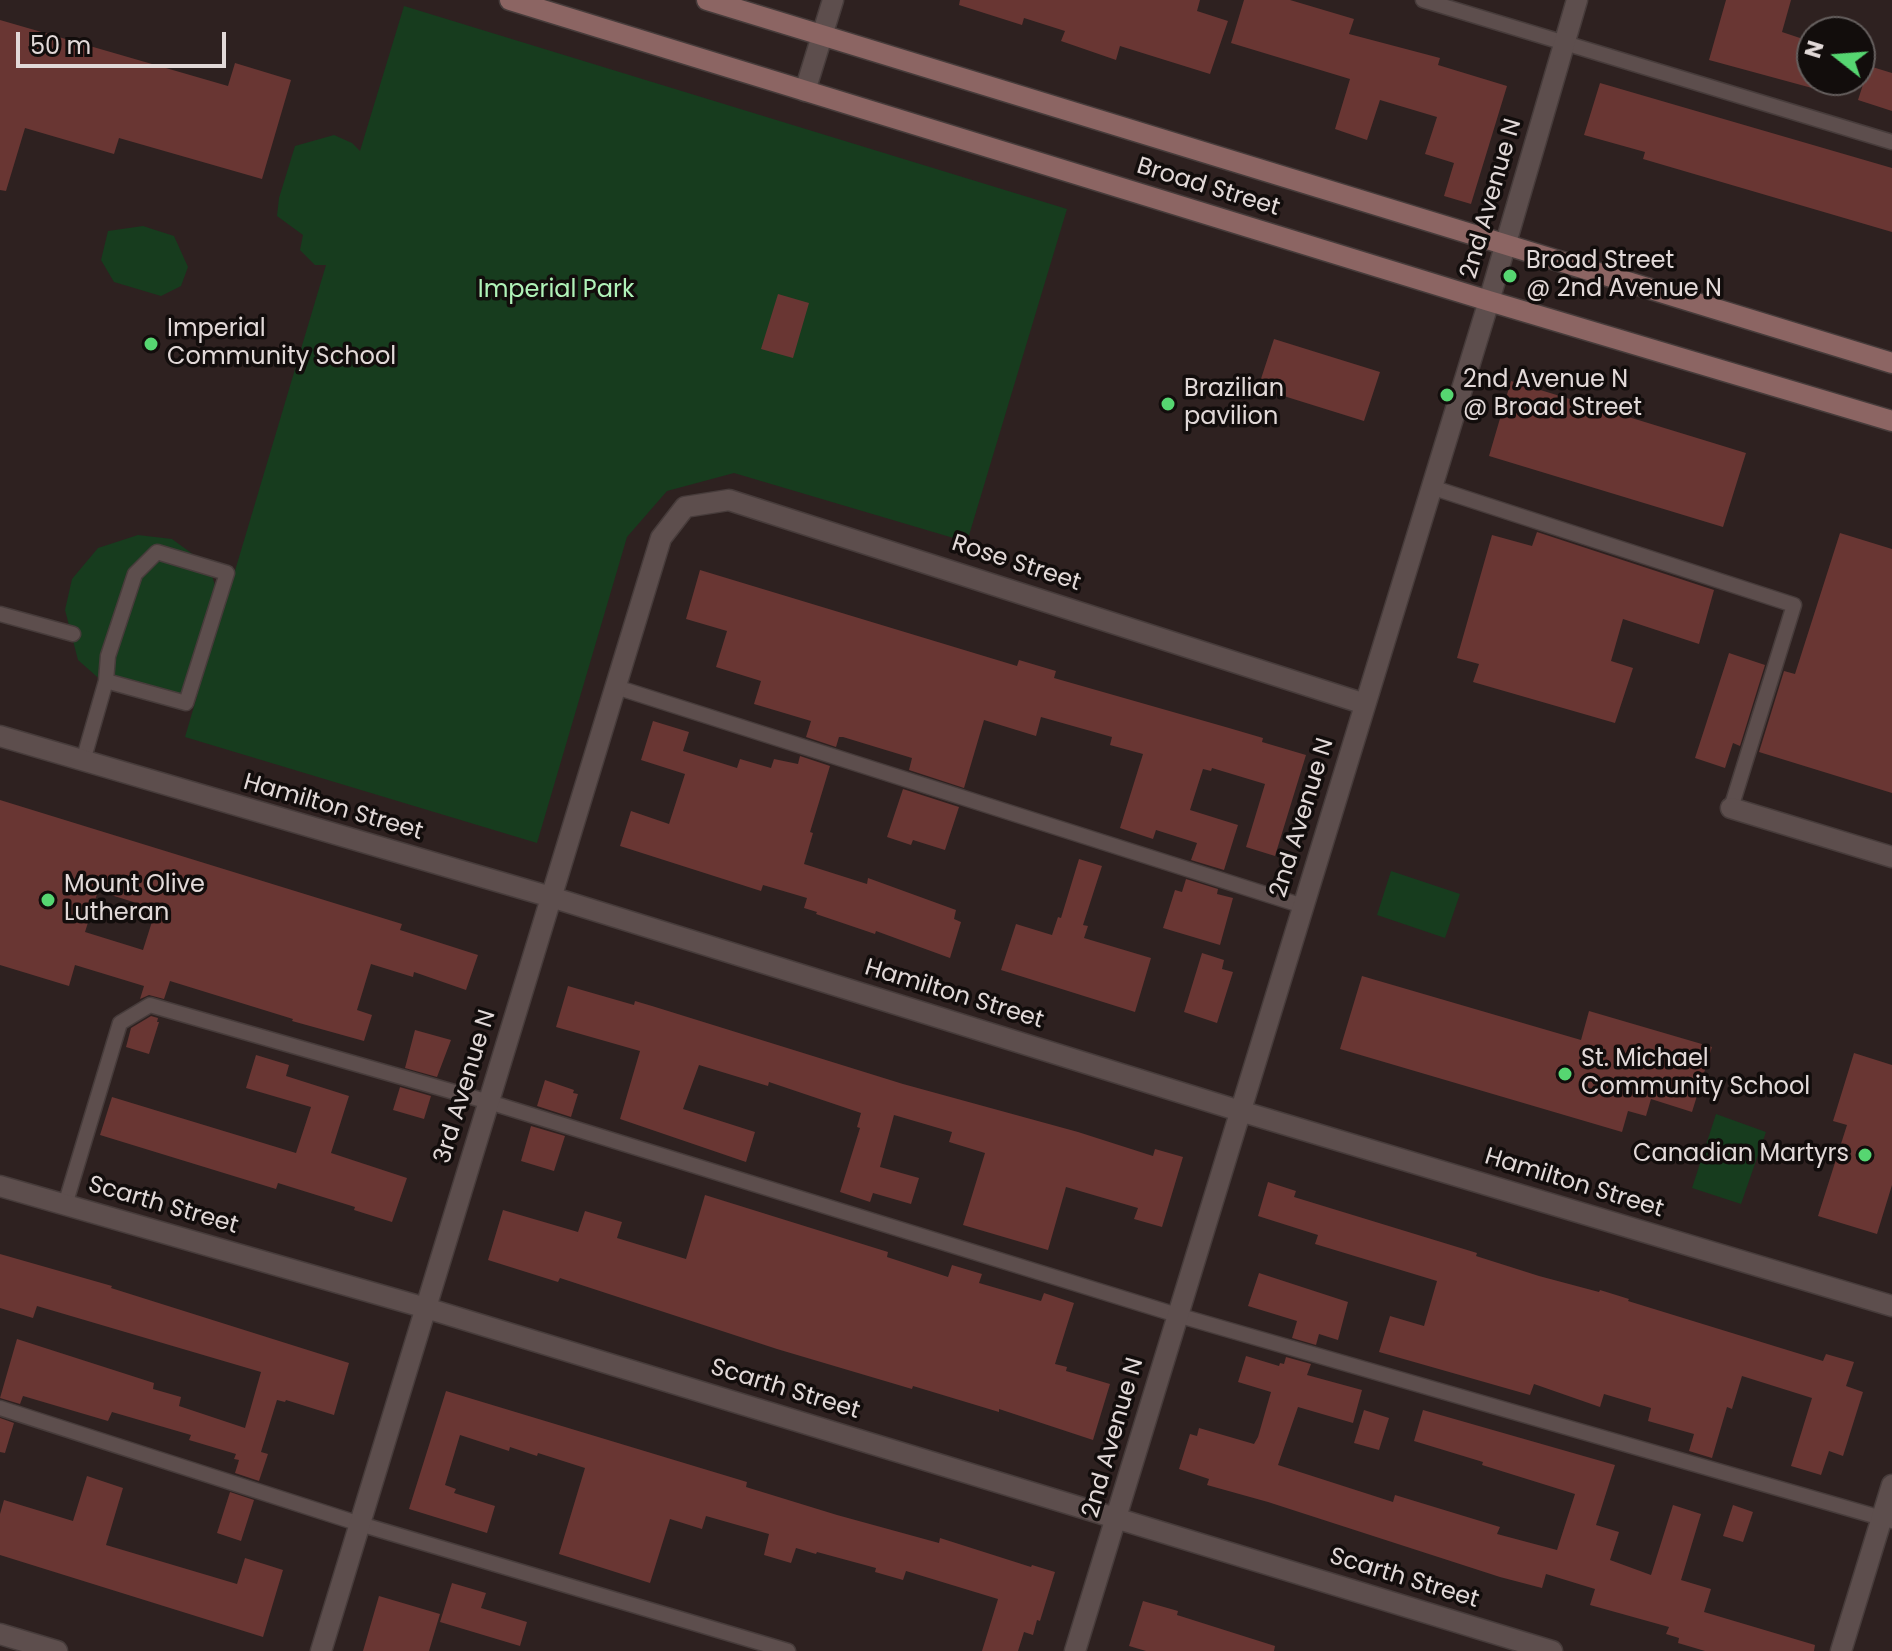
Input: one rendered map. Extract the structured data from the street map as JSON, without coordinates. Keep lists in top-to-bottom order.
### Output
{
  "streets": {
    "main road": ["Broad Street"],
    "street": [
      "2nd Avenue N",
      "Rose Street",
      "Hamilton Street",
      "3rd Avenue N",
      "Scarth Street"
    ]
  },
  "crossings": [
    ["Broad Street", "2nd Avenue N"],
    ["2nd Avenue N", "Rose Street"],
    ["2nd Avenue N", "Hamilton Street"],
    ["2nd Avenue N", "Scarth Street"],
    ["Rose Street", "3rd Avenue N"],
    ["Hamilton Street", "3rd Avenue N"],
    ["3rd Avenue N", "Scarth Street"]
  ],
  "parks": ["Imperial Park"],
  "places": [
    "Broad Street @ 2nd Avenue N",
    "Imperial Community School",
    "2nd Avenue N @ Broad Street",
    "Brazilian pavilion",
    "Mount Olive Lutheran",
    "St. Michael Community School",
    "Canadian Martyrs"
  ],
  "scale_bar": "50 m",
  "north": "left"
}
